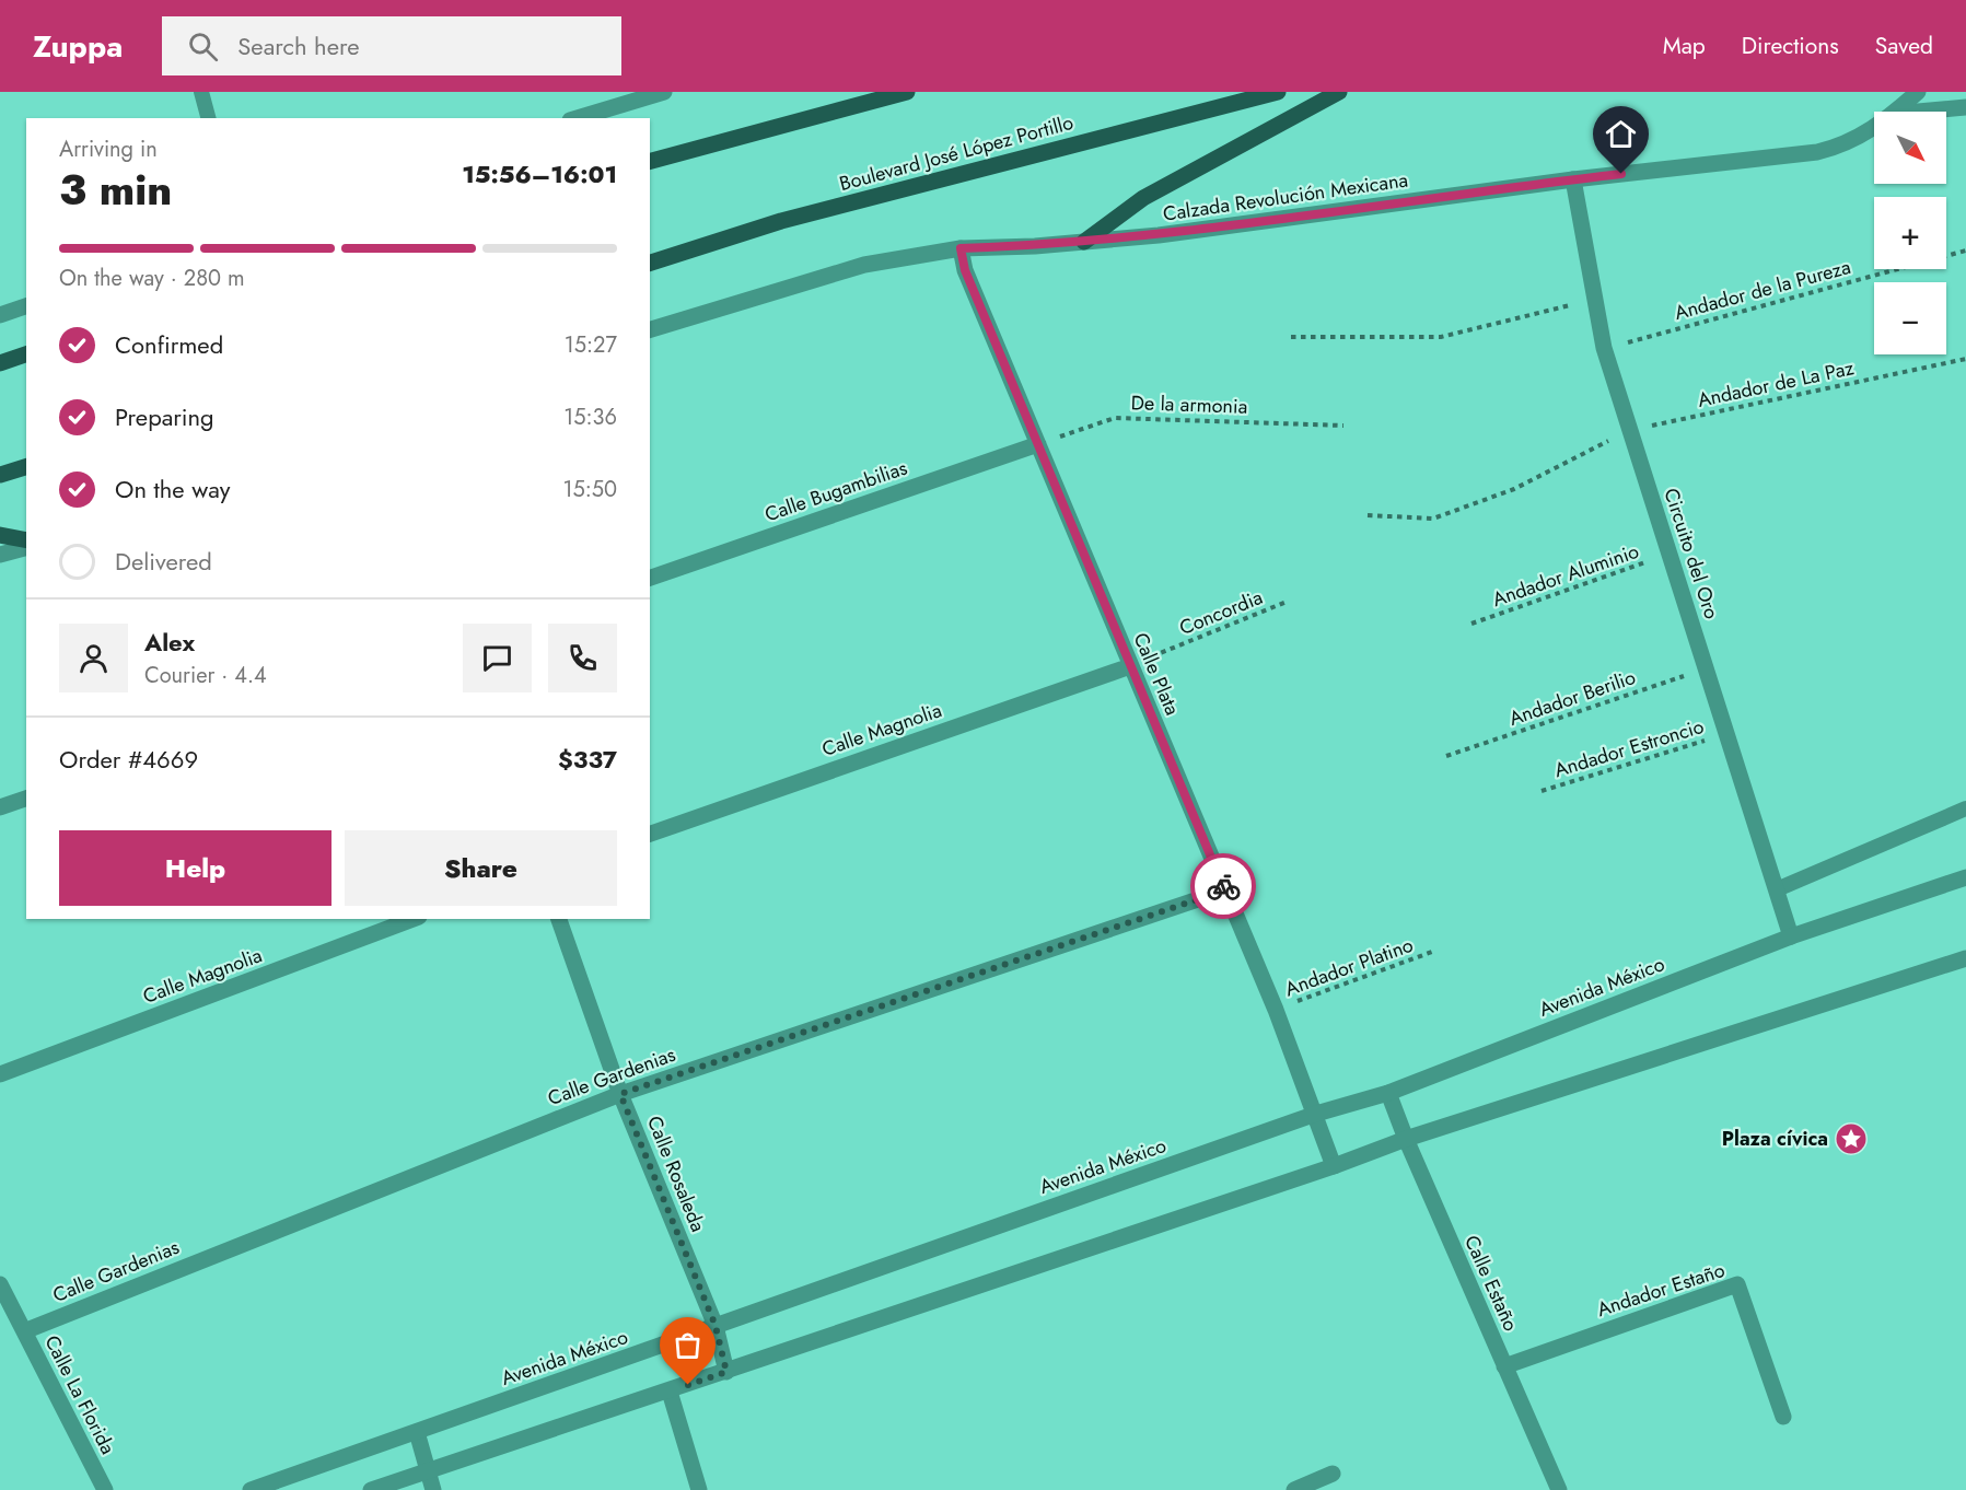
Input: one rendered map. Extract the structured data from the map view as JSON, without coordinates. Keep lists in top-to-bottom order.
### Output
{
  "streets": {
    "main road": ["Boulevard José López Portillo"],
    "street": [
      "Calzada Revolución Mexicana",
      "Calle Bugambilias",
      "Circuito del Oro",
      "Calle Plata",
      "Calle Magnolia",
      "Avenida México",
      "Calle Gardenias",
      "Calle Rosaleda",
      "Calle Estaño",
      "Andador Estaño",
      "Calle La Florida"
    ],
    "path": [
      "Andador de la Pureza",
      "Andador de La Paz",
      "De la armonia",
      "Andador Aluminio",
      "Concordia",
      "Andador Berilio",
      "Andador Estroncio",
      "Andador Platino"
    ]
  },
  "crossings": [
    ["Calzada Revolución Mexicana", "Circuito del Oro"],
    ["Calzada Revolución Mexicana", "Calle Plata"],
    ["Andador de la Pureza", "Circuito del Oro"],
    ["Andador de La Paz", "Circuito del Oro"],
    ["De la armonia", "Calle Bugambilias"],
    ["De la armonia", "Calle Plata"],
    ["Calle Bugambilias", "Calle Plata"],
    ["Circuito del Oro", "Andador Aluminio"],
    ["Circuito del Oro", "Andador Berilio"],
    ["Circuito del Oro", "Andador Estroncio"],
    ["Circuito del Oro", "Avenida México"],
    ["Concordia", "Calle Plata"],
    ["Concordia", "Calle Magnolia"],
    ["Calle Plata", "Calle Magnolia"],
    ["Calle Plata", "Andador Platino"],
    ["Calle Plata", "Avenida México"],
    ["Calle Plata", "Calle Gardenias"],
    ["Avenida México", "Calle Rosaleda"],
    ["Avenida México", "Calle Estaño"],
    ["Calle Gardenias", "Calle Rosaleda"],
    ["Calle Gardenias", "Calle La Florida"],
    ["Calle Estaño", "Andador Estaño"]
  ],
  "places": {
    "place": ["Plaza cívica"]
  },
  "north": "bottom right",
  "page": {
    "header": "Zuppa",
    "search": "Search here",
    "nav": ["Map", "Directions", "Saved"],
    "map_buttons": ["+", "−"],
    "heading": ["3 min", "Arriving in", "15:56–16:01"],
    "panel": [
      "Alex",
      "Courier · 4.4",
      "Order #4669",
      "$337"
    ],
    "bar": "On the way · 280 m",
    "list": [
      ["Confirmed", "15:27"],
      ["Preparing", "15:36"],
      ["On the way", "15:50"],
      "Delivered"
    ],
    "buttons": ["Help", "Share"]
  }
}
